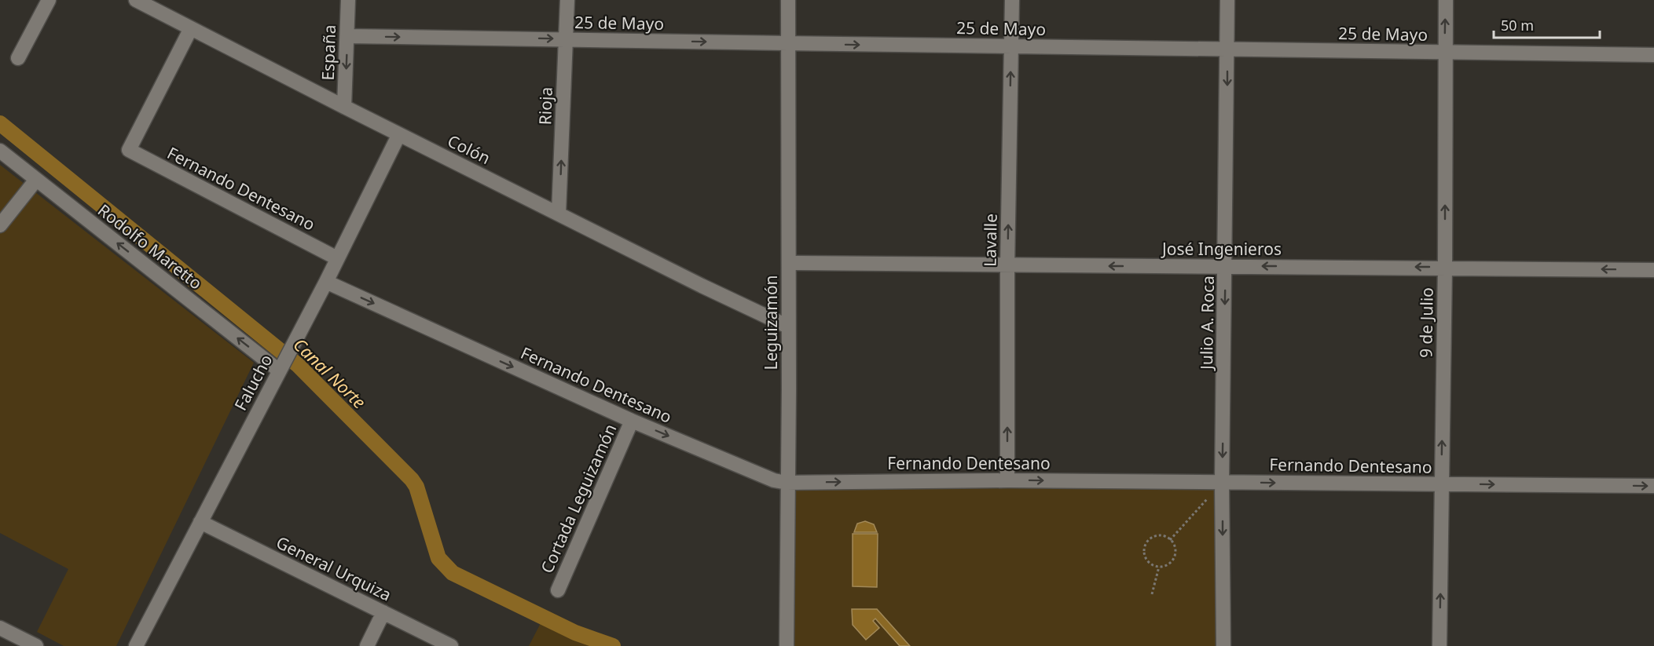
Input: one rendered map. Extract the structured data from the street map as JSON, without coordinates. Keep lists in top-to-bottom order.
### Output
{
  "streets": {
    "street": [
      "25 de Mayo",
      "España",
      "Rioja",
      "Colón",
      "Fernando Dentesano",
      "Lavalle",
      "Rodolfo Maretto",
      "José Ingenieros",
      "Leguizamón",
      "Julio A. Roca",
      "9 de Julio",
      "Falucho",
      "Cortada Leguizamón",
      "General Urquiza"
    ]
  },
  "crossings": [
    ["25 de Mayo", "España"],
    ["25 de Mayo", "Rioja"],
    ["25 de Mayo", "Lavalle"],
    ["25 de Mayo", "Leguizamón"],
    ["25 de Mayo", "Julio A. Roca"],
    ["25 de Mayo", "9 de Julio"],
    ["España", "Colón"],
    ["Rioja", "Colón"],
    ["Colón", "Fernando Dentesano"],
    ["Colón", "Leguizamón"],
    ["Colón", "Falucho"],
    ["Fernando Dentesano", "Lavalle"],
    ["Fernando Dentesano", "Leguizamón"],
    ["Fernando Dentesano", "Julio A. Roca"],
    ["Fernando Dentesano", "9 de Julio"],
    ["Fernando Dentesano", "Falucho"],
    ["Fernando Dentesano", "Cortada Leguizamón"],
    ["Lavalle", "José Ingenieros"],
    ["Rodolfo Maretto", "Falucho"],
    ["José Ingenieros", "Leguizamón"],
    ["José Ingenieros", "Julio A. Roca"],
    ["José Ingenieros", "9 de Julio"],
    ["Falucho", "General Urquiza"]
  ],
  "one_way": [
    "25 de Mayo",
    "España",
    "Rioja",
    "Fernando Dentesano",
    "Lavalle",
    "Rodolfo Maretto",
    "José Ingenieros",
    "Julio A. Roca",
    "9 de Julio"
  ],
  "water": ["Canal Norte"],
  "scale_bar": "50 m"
}
